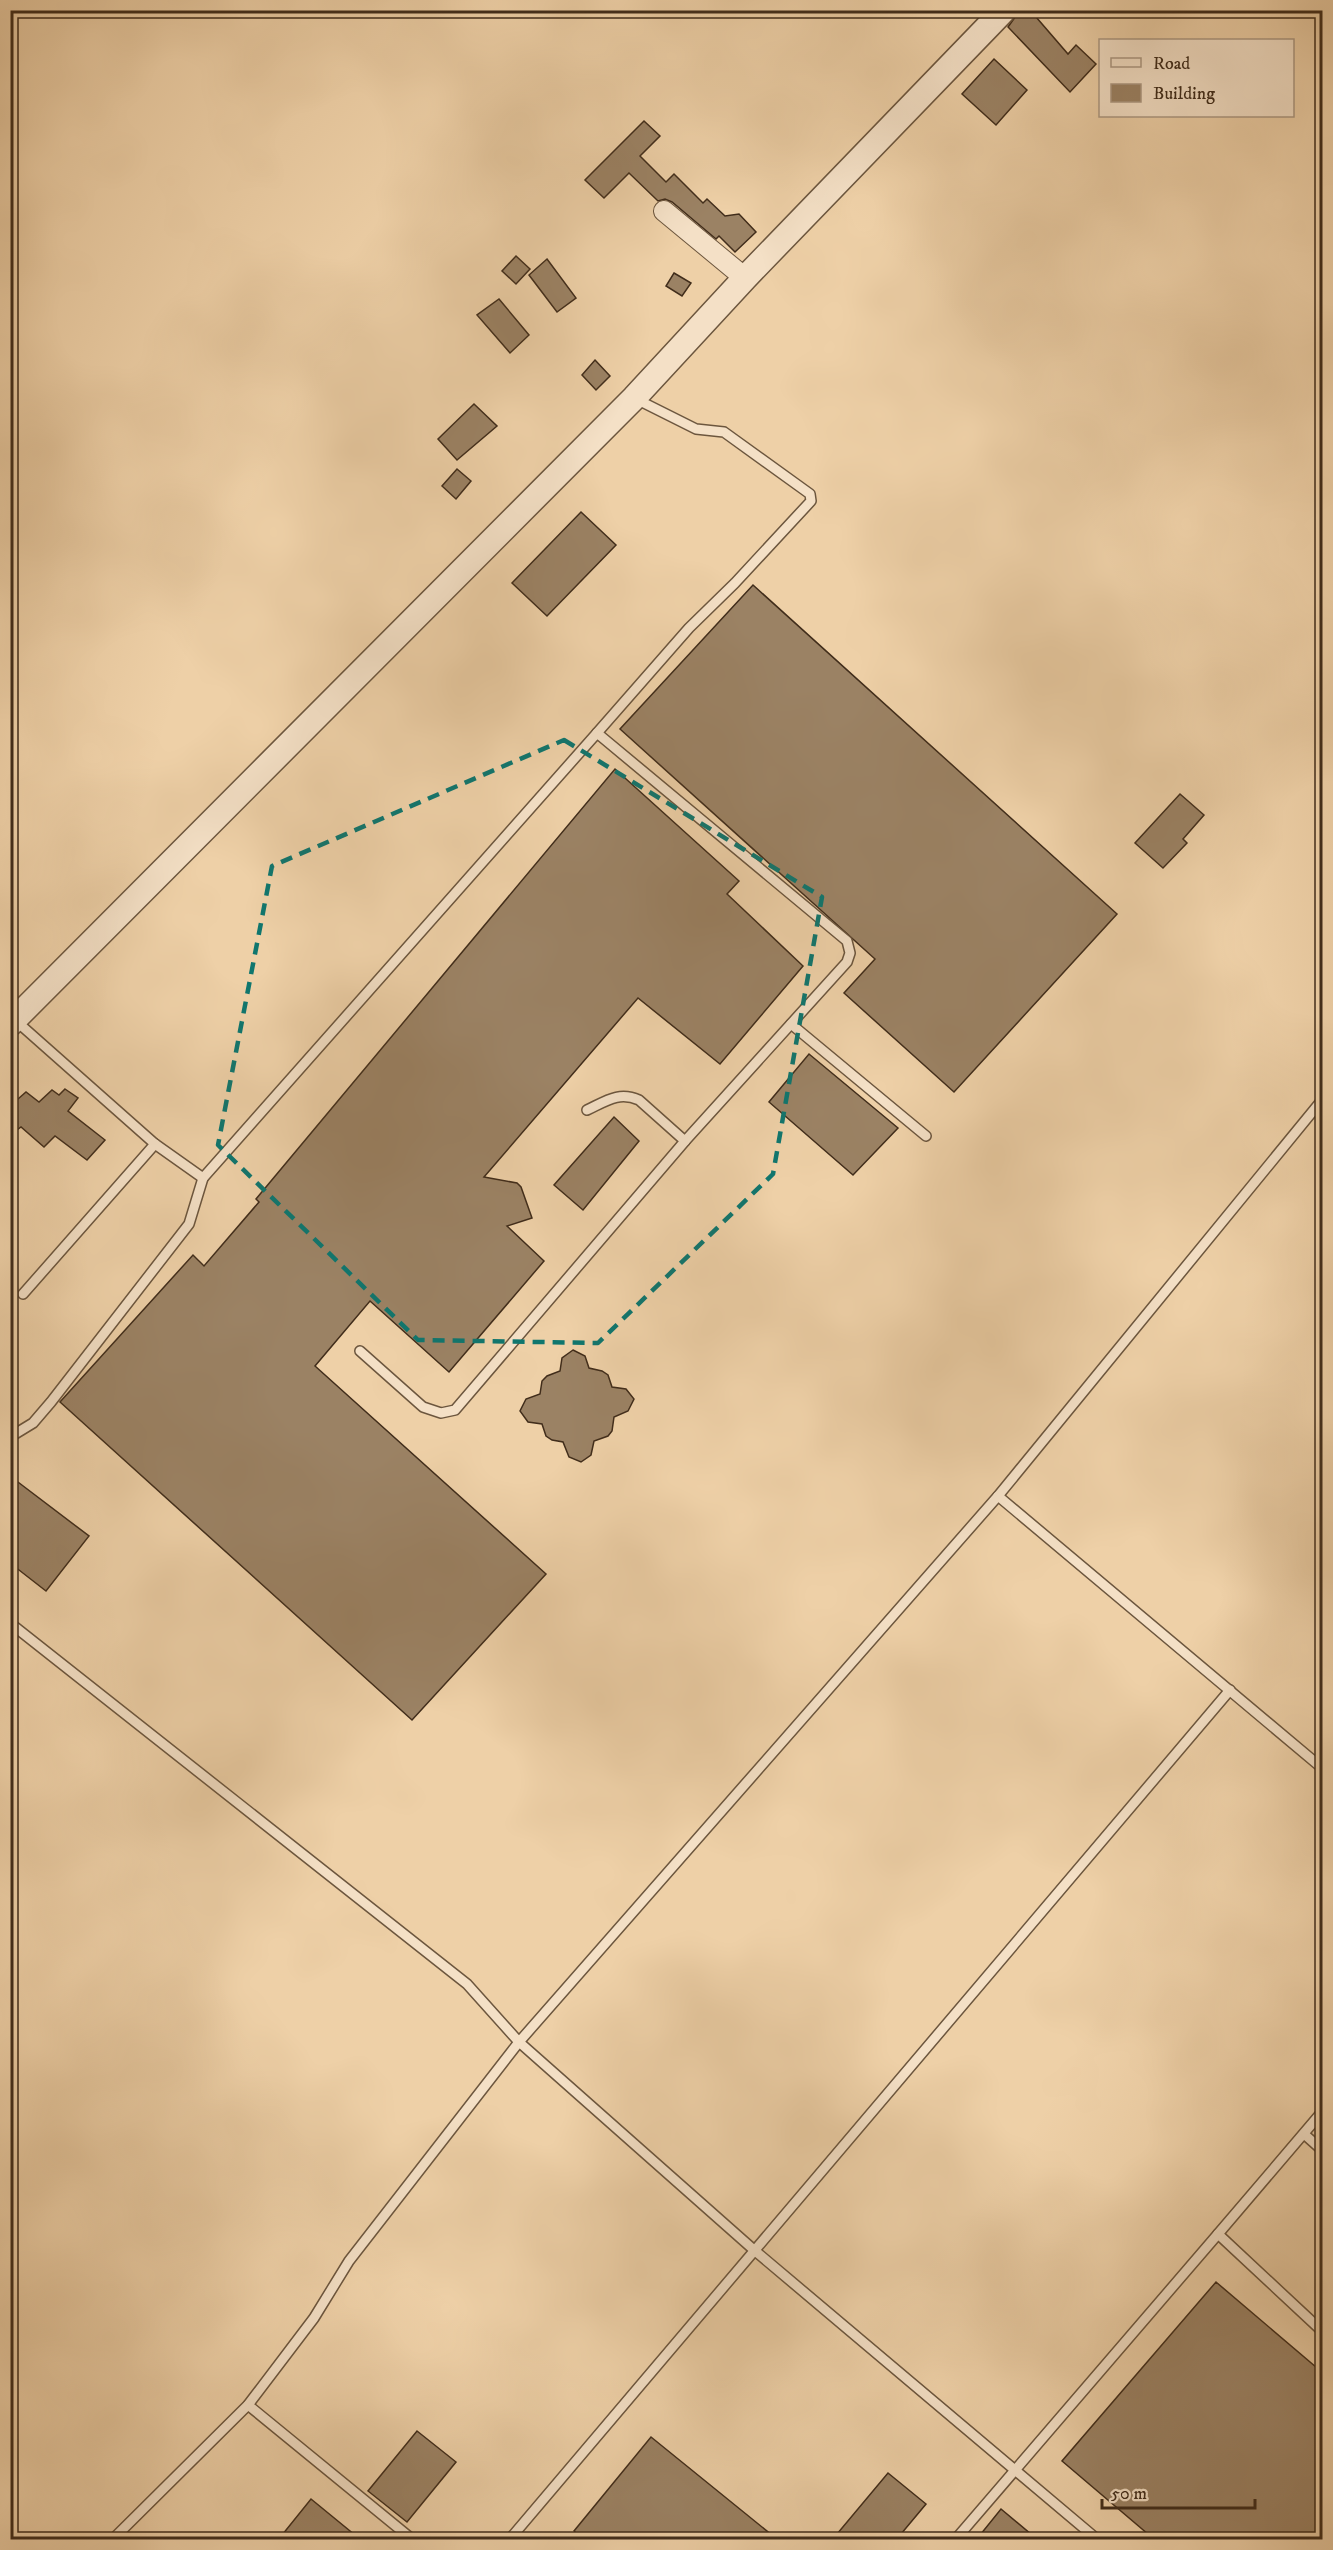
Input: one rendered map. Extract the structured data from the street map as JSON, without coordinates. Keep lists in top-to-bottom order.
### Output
{
  "legend": ["Road", "Building"],
  "scale_bar": "50 m"
}
